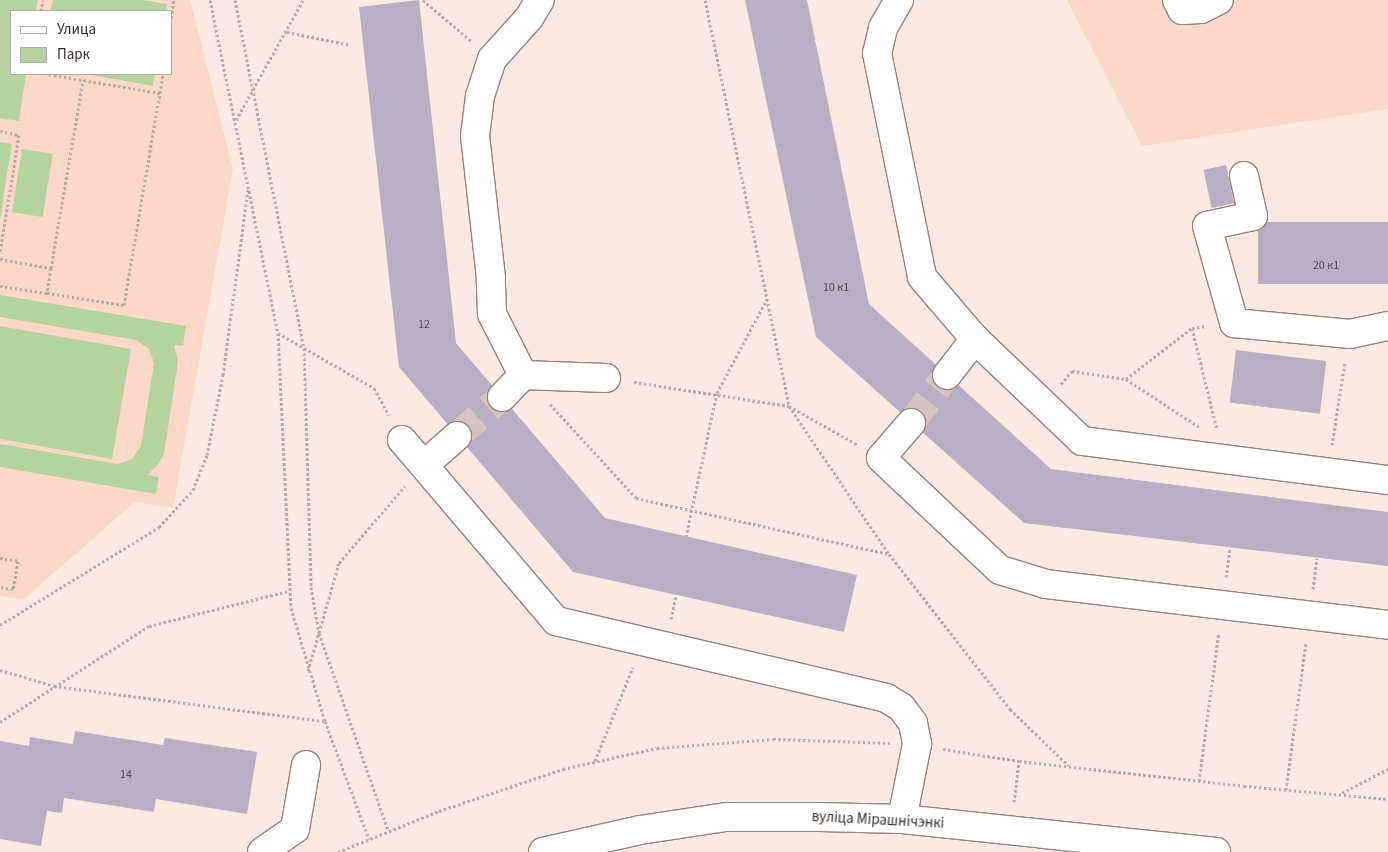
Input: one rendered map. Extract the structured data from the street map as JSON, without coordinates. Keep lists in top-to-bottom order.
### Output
{
  "streets": {
    "main road": ["вуліца Мірашнічэнкі"]
  },
  "house_numbers": [
    "20 к1",
    "10 к1",
    "12",
    "14"
  ],
  "legend": ["Улица", "Парк"]
}
